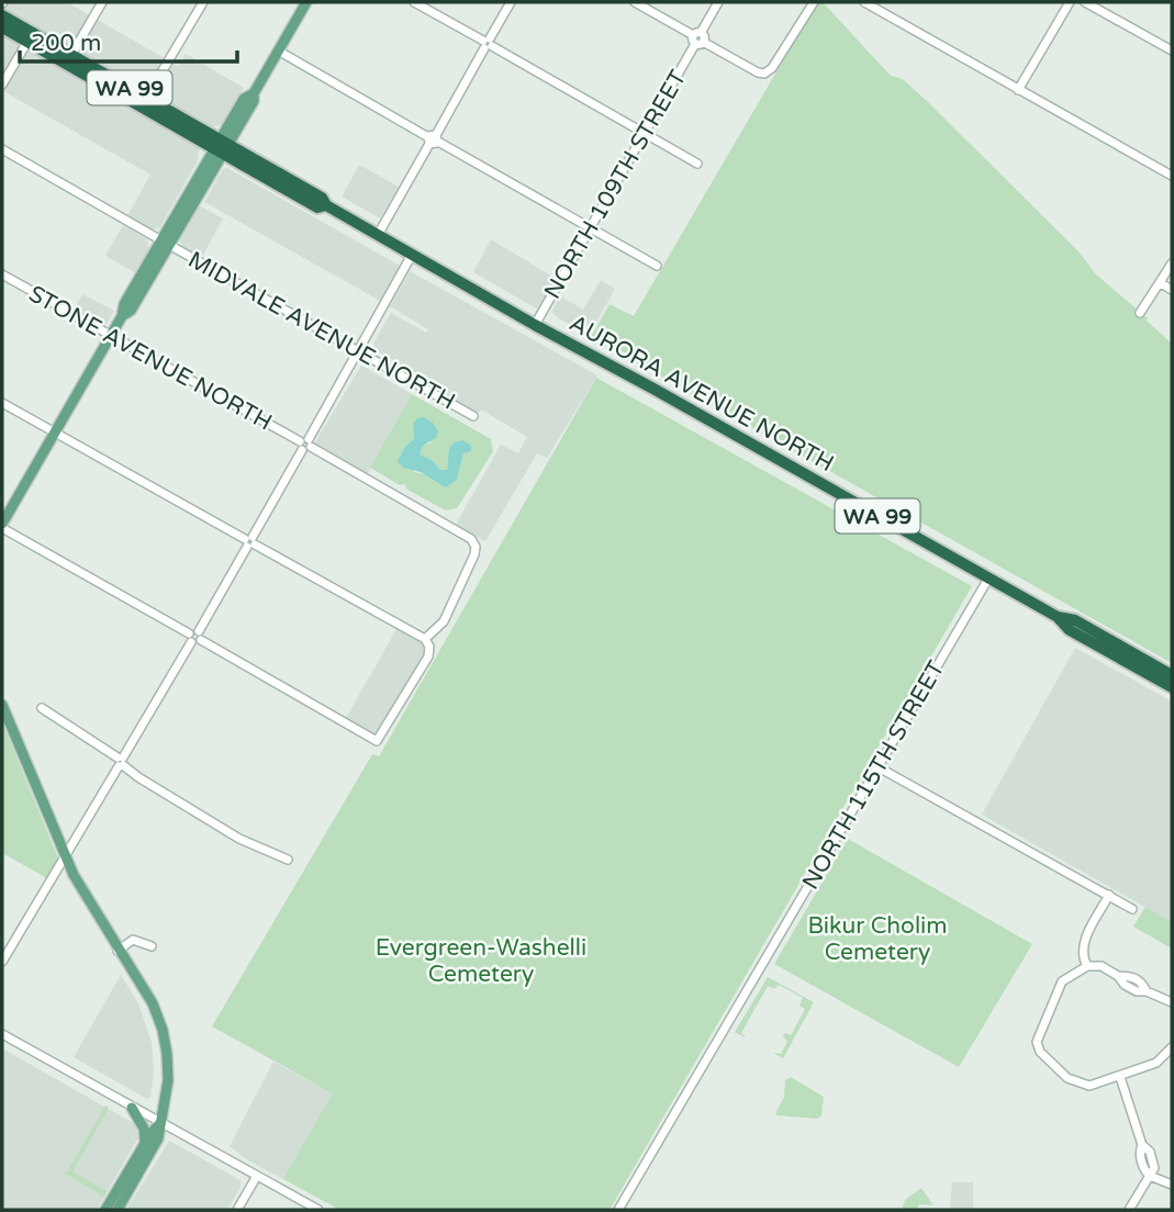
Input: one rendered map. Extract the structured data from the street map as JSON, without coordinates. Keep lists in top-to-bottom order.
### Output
{
  "streets": {
    "highway": ["WA 99", "AURORA AVENUE NORTH"],
    "street": [
      "NORTH 109TH STREET",
      "MIDVALE AVENUE NORTH",
      "STONE AVENUE NORTH",
      "NORTH 115TH STREET"
    ]
  },
  "crossings": [
    ["NORTH 109TH STREET", "AURORA AVENUE NORTH"],
    ["AURORA AVENUE NORTH", "NORTH 115TH STREET"]
  ],
  "parks": ["Bikur Cholim Cemetery", "Evergreen-Washelli Cemetery"],
  "scale_bar": "200 m"
}
